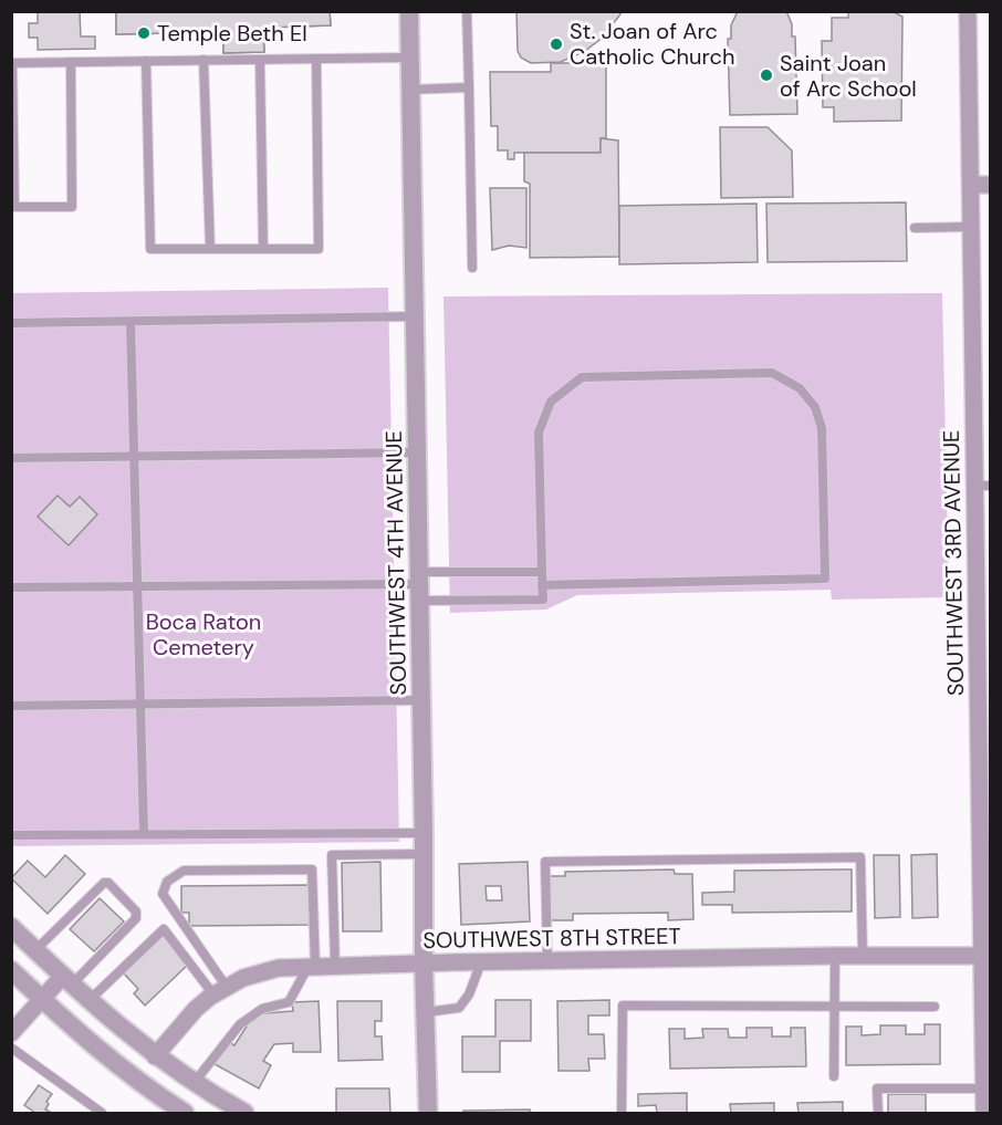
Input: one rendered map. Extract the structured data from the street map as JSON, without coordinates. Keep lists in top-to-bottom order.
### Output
{
  "streets": {
    "street": ["SOUTHWEST 4TH AVENUE", "SOUTHWEST 3RD AVENUE", "SOUTHWEST 8TH STREET"]
  },
  "crossings": [
    ["SOUTHWEST 4TH AVENUE", "SOUTHWEST 8TH STREET"],
    ["SOUTHWEST 3RD AVENUE", "SOUTHWEST 8TH STREET"]
  ],
  "parks": ["Boca Raton Cemetery"],
  "places": ["Temple Beth El", "St. Joan of Arc Catholic Church", "Saint Joan of Arc School"]
}
